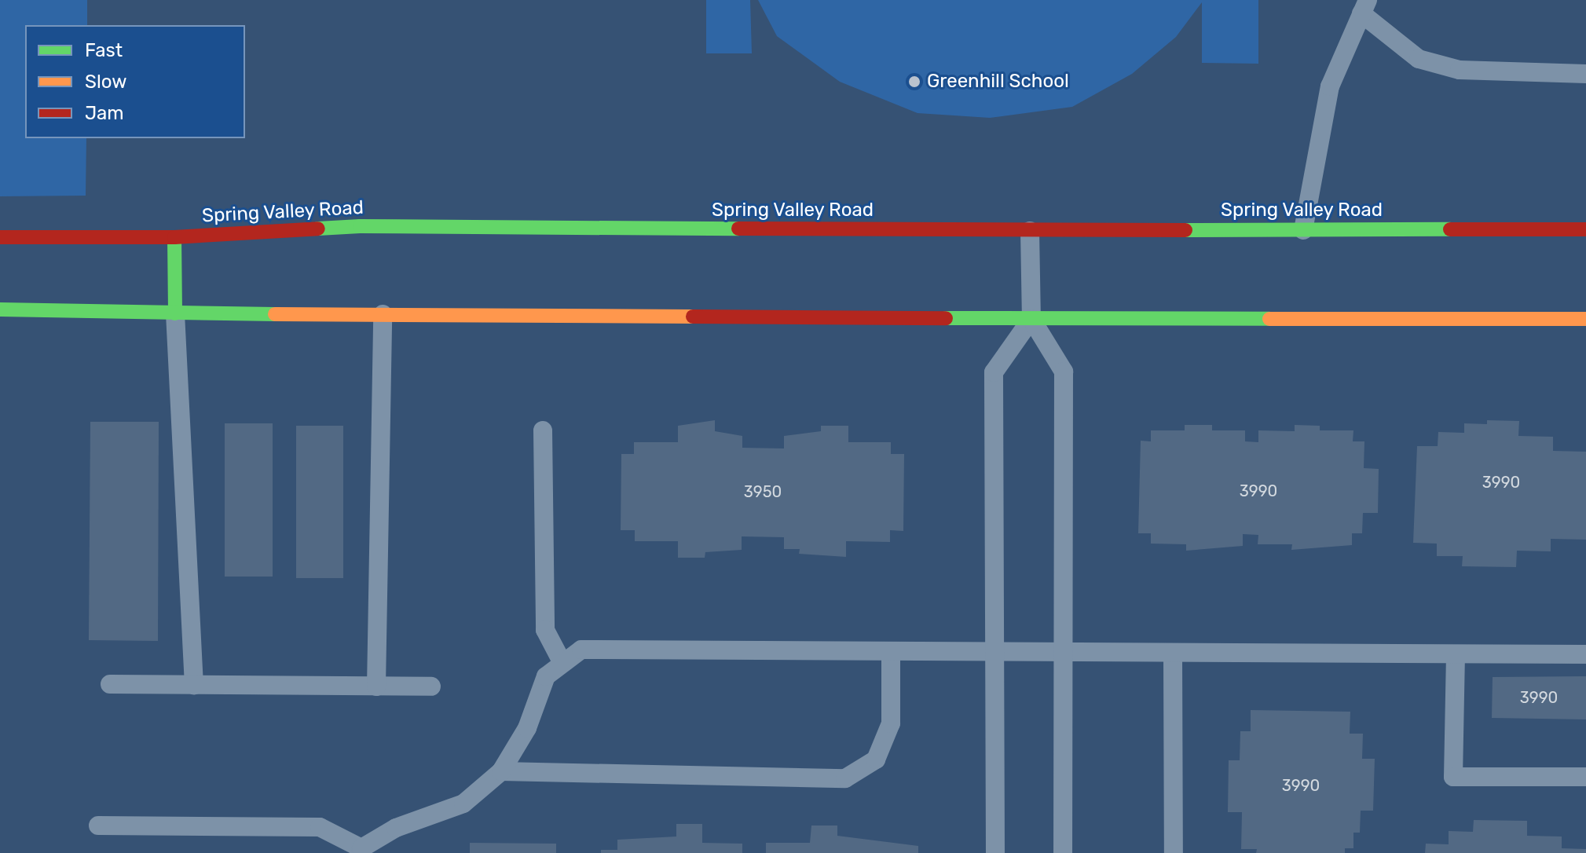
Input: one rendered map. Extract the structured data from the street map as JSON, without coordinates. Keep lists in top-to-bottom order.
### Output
{
  "streets": {
    "main road": ["Spring Valley Road"]
  },
  "places": ["Greenhill School"],
  "house_numbers": [
    "3990",
    "3990",
    "3950",
    "3990",
    "3990"
  ],
  "legend": ["Fast", "Slow", "Jam"]
}
